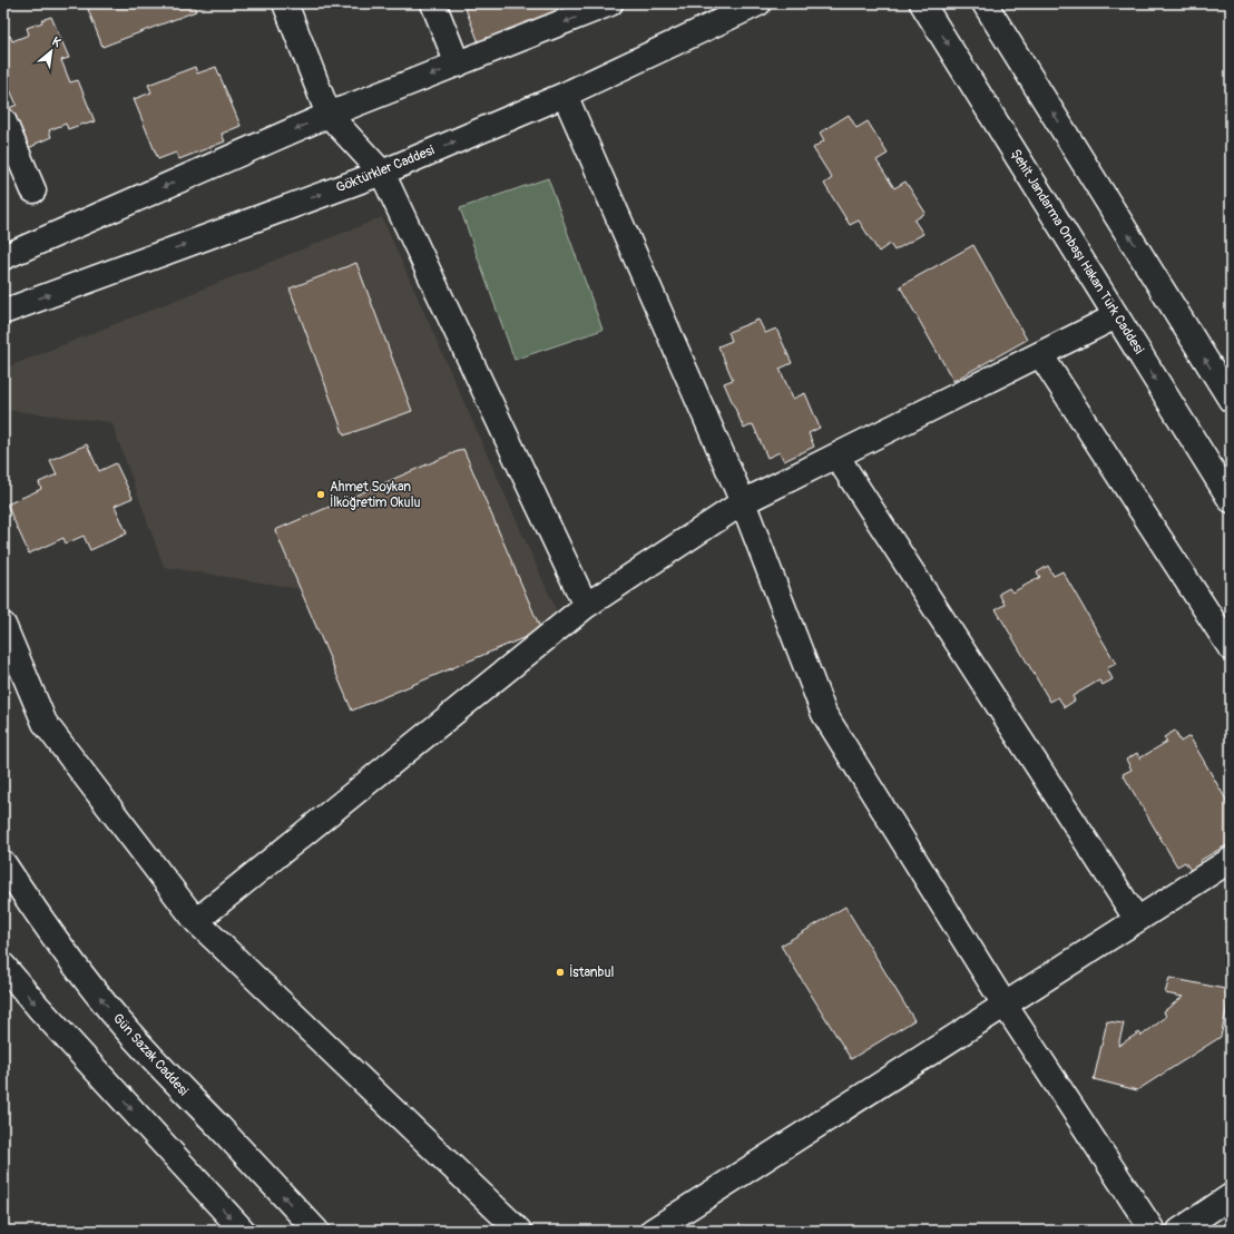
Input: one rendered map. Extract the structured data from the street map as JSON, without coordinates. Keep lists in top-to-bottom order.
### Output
{
  "streets": {
    "street": ["Göktürkler Caddesi", "Şehit Jandarma Onbaşı Hakan Türk Caddesi", "Gün Sazak Caddesi"]
  },
  "places": ["Ahmet Soykan İlköğretim Okulu", "İstanbul"],
  "north": "top right"
}
